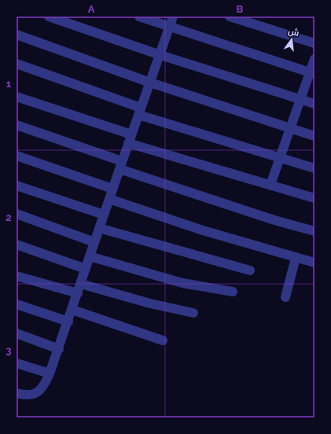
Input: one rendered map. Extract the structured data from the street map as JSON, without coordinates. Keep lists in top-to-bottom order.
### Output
{
  "north": "top",
  "grid": {
    "columns": ["A", "B"],
    "rows": ["1", "2", "3"]
  }
}
